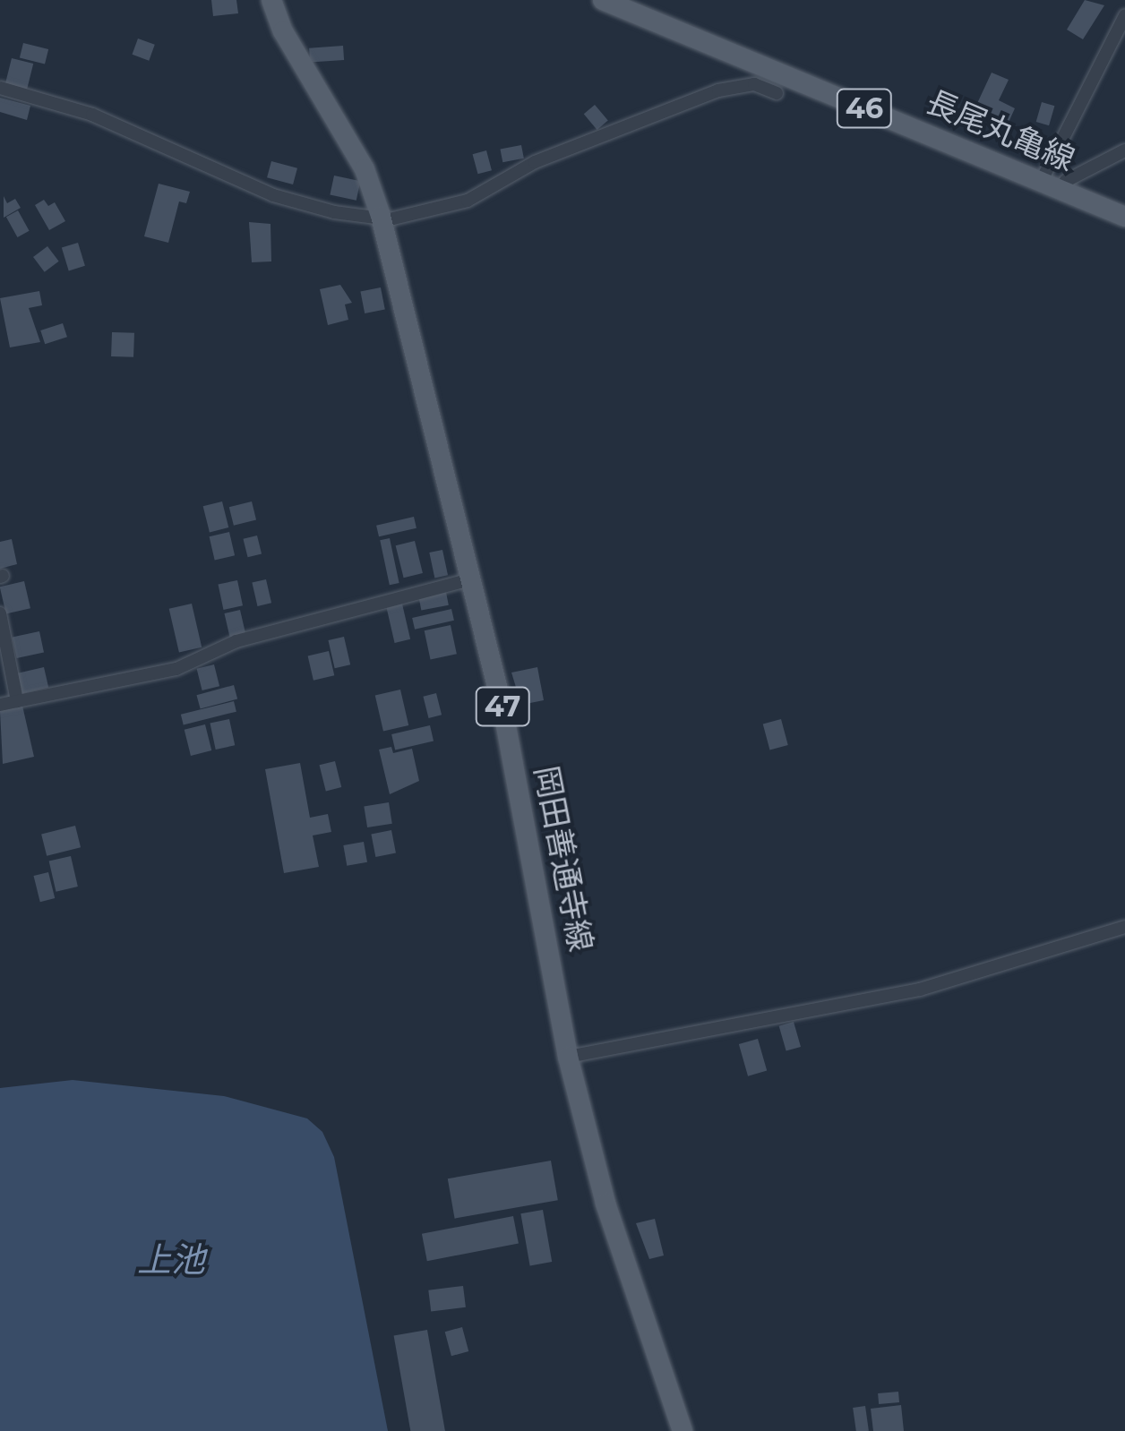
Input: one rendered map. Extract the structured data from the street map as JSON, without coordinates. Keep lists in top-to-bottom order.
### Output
{
  "streets": {
    "main road": [
      "46",
      "長尾丸亀線",
      "47",
      "岡田善通寺線"
    ]
  },
  "water": ["上池"]
}
